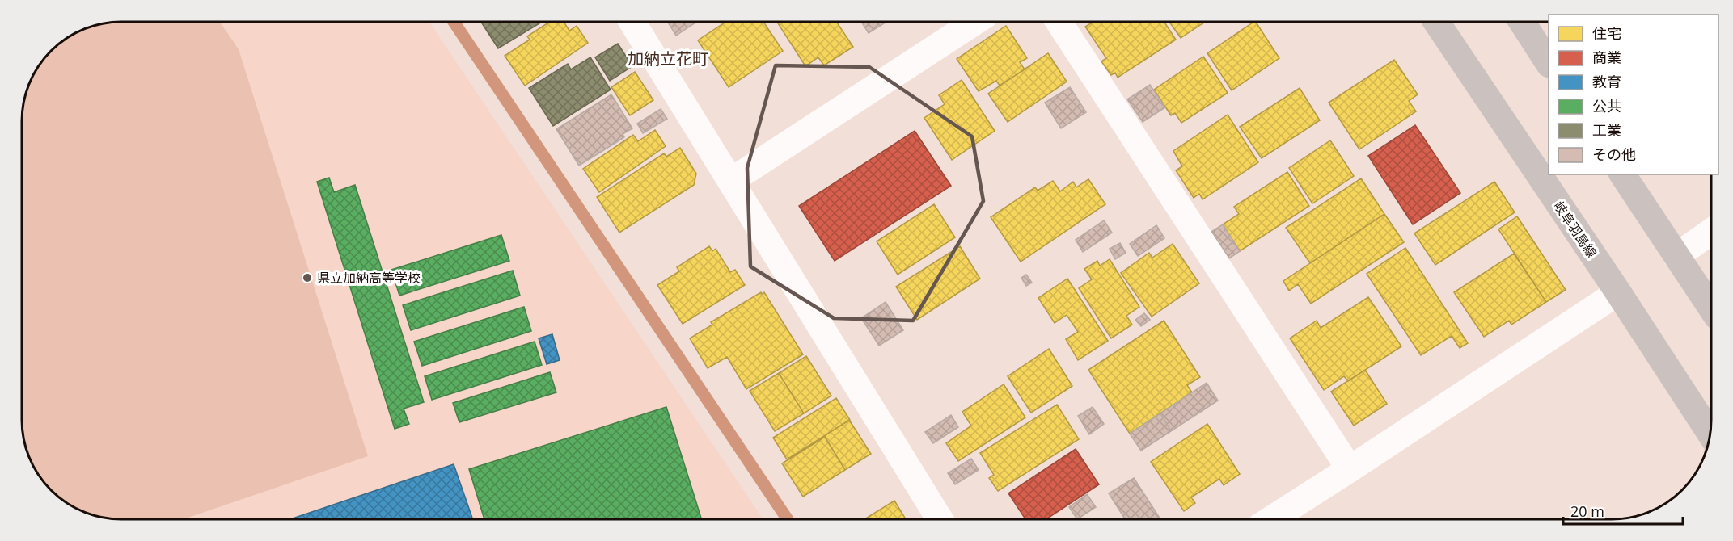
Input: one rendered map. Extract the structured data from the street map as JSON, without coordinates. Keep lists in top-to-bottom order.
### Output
{
  "streets": {
    "main road": ["岐阜羽島線"]
  },
  "districts": ["加納立花町"],
  "places": ["県立加納高等学校"],
  "legend": [
    "住宅",
    "商業",
    "教育",
    "公共",
    "工業",
    "その他"
  ],
  "scale_bar": "20 m"
}
